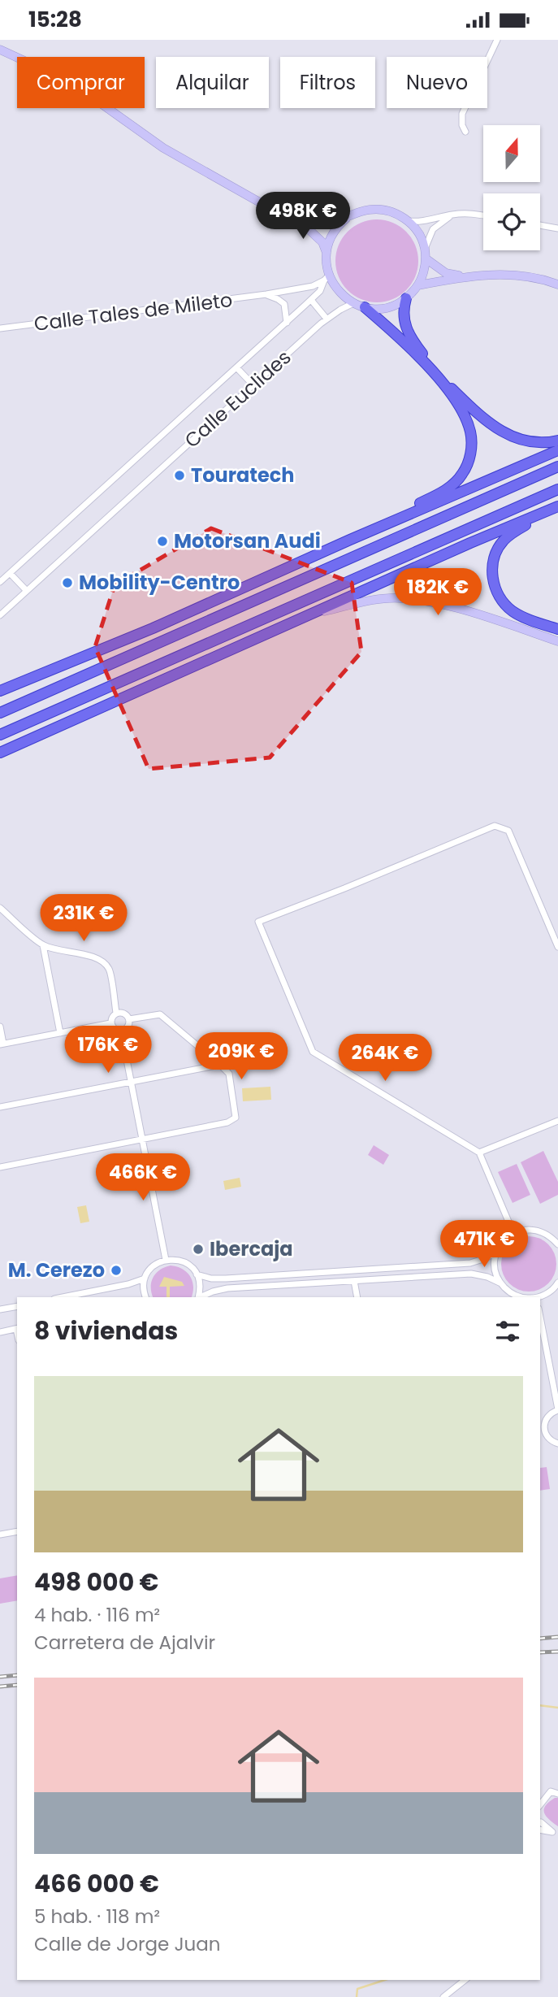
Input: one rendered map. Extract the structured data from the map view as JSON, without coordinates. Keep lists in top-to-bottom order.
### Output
{
  "streets": {
    "street": ["Calle Tales de Mileto", "Calle Euclides"]
  },
  "crossings": [
    ["Calle Tales de Mileto", "Calle Euclides"]
  ],
  "places": [
    "Touratech",
    "Motorsan Audi",
    "Mobility-Centro",
    "Ibercaja",
    "M. Cerezo"
  ],
  "north": "top",
  "page": {
    "status": "15:28",
    "chip": [
      "Comprar",
      "Alquilar",
      "Filtros",
      "Nuevo"
    ],
    "price": [
      "498K €",
      "182K €",
      "231K €",
      "176K €",
      "209K €",
      "264K €",
      "466K €",
      "471K €"
    ],
    "heading": "8 viviendas",
    "list": [
      {
        "name": "498 000 €",
        "note": "4 hab. · 116 m² · Carretera de Ajalvir"
      },
      {
        "name": "466 000 €",
        "note": "5 hab. · 118 m² · Calle de Jorge Juan"
      }
    ]
  }
}
